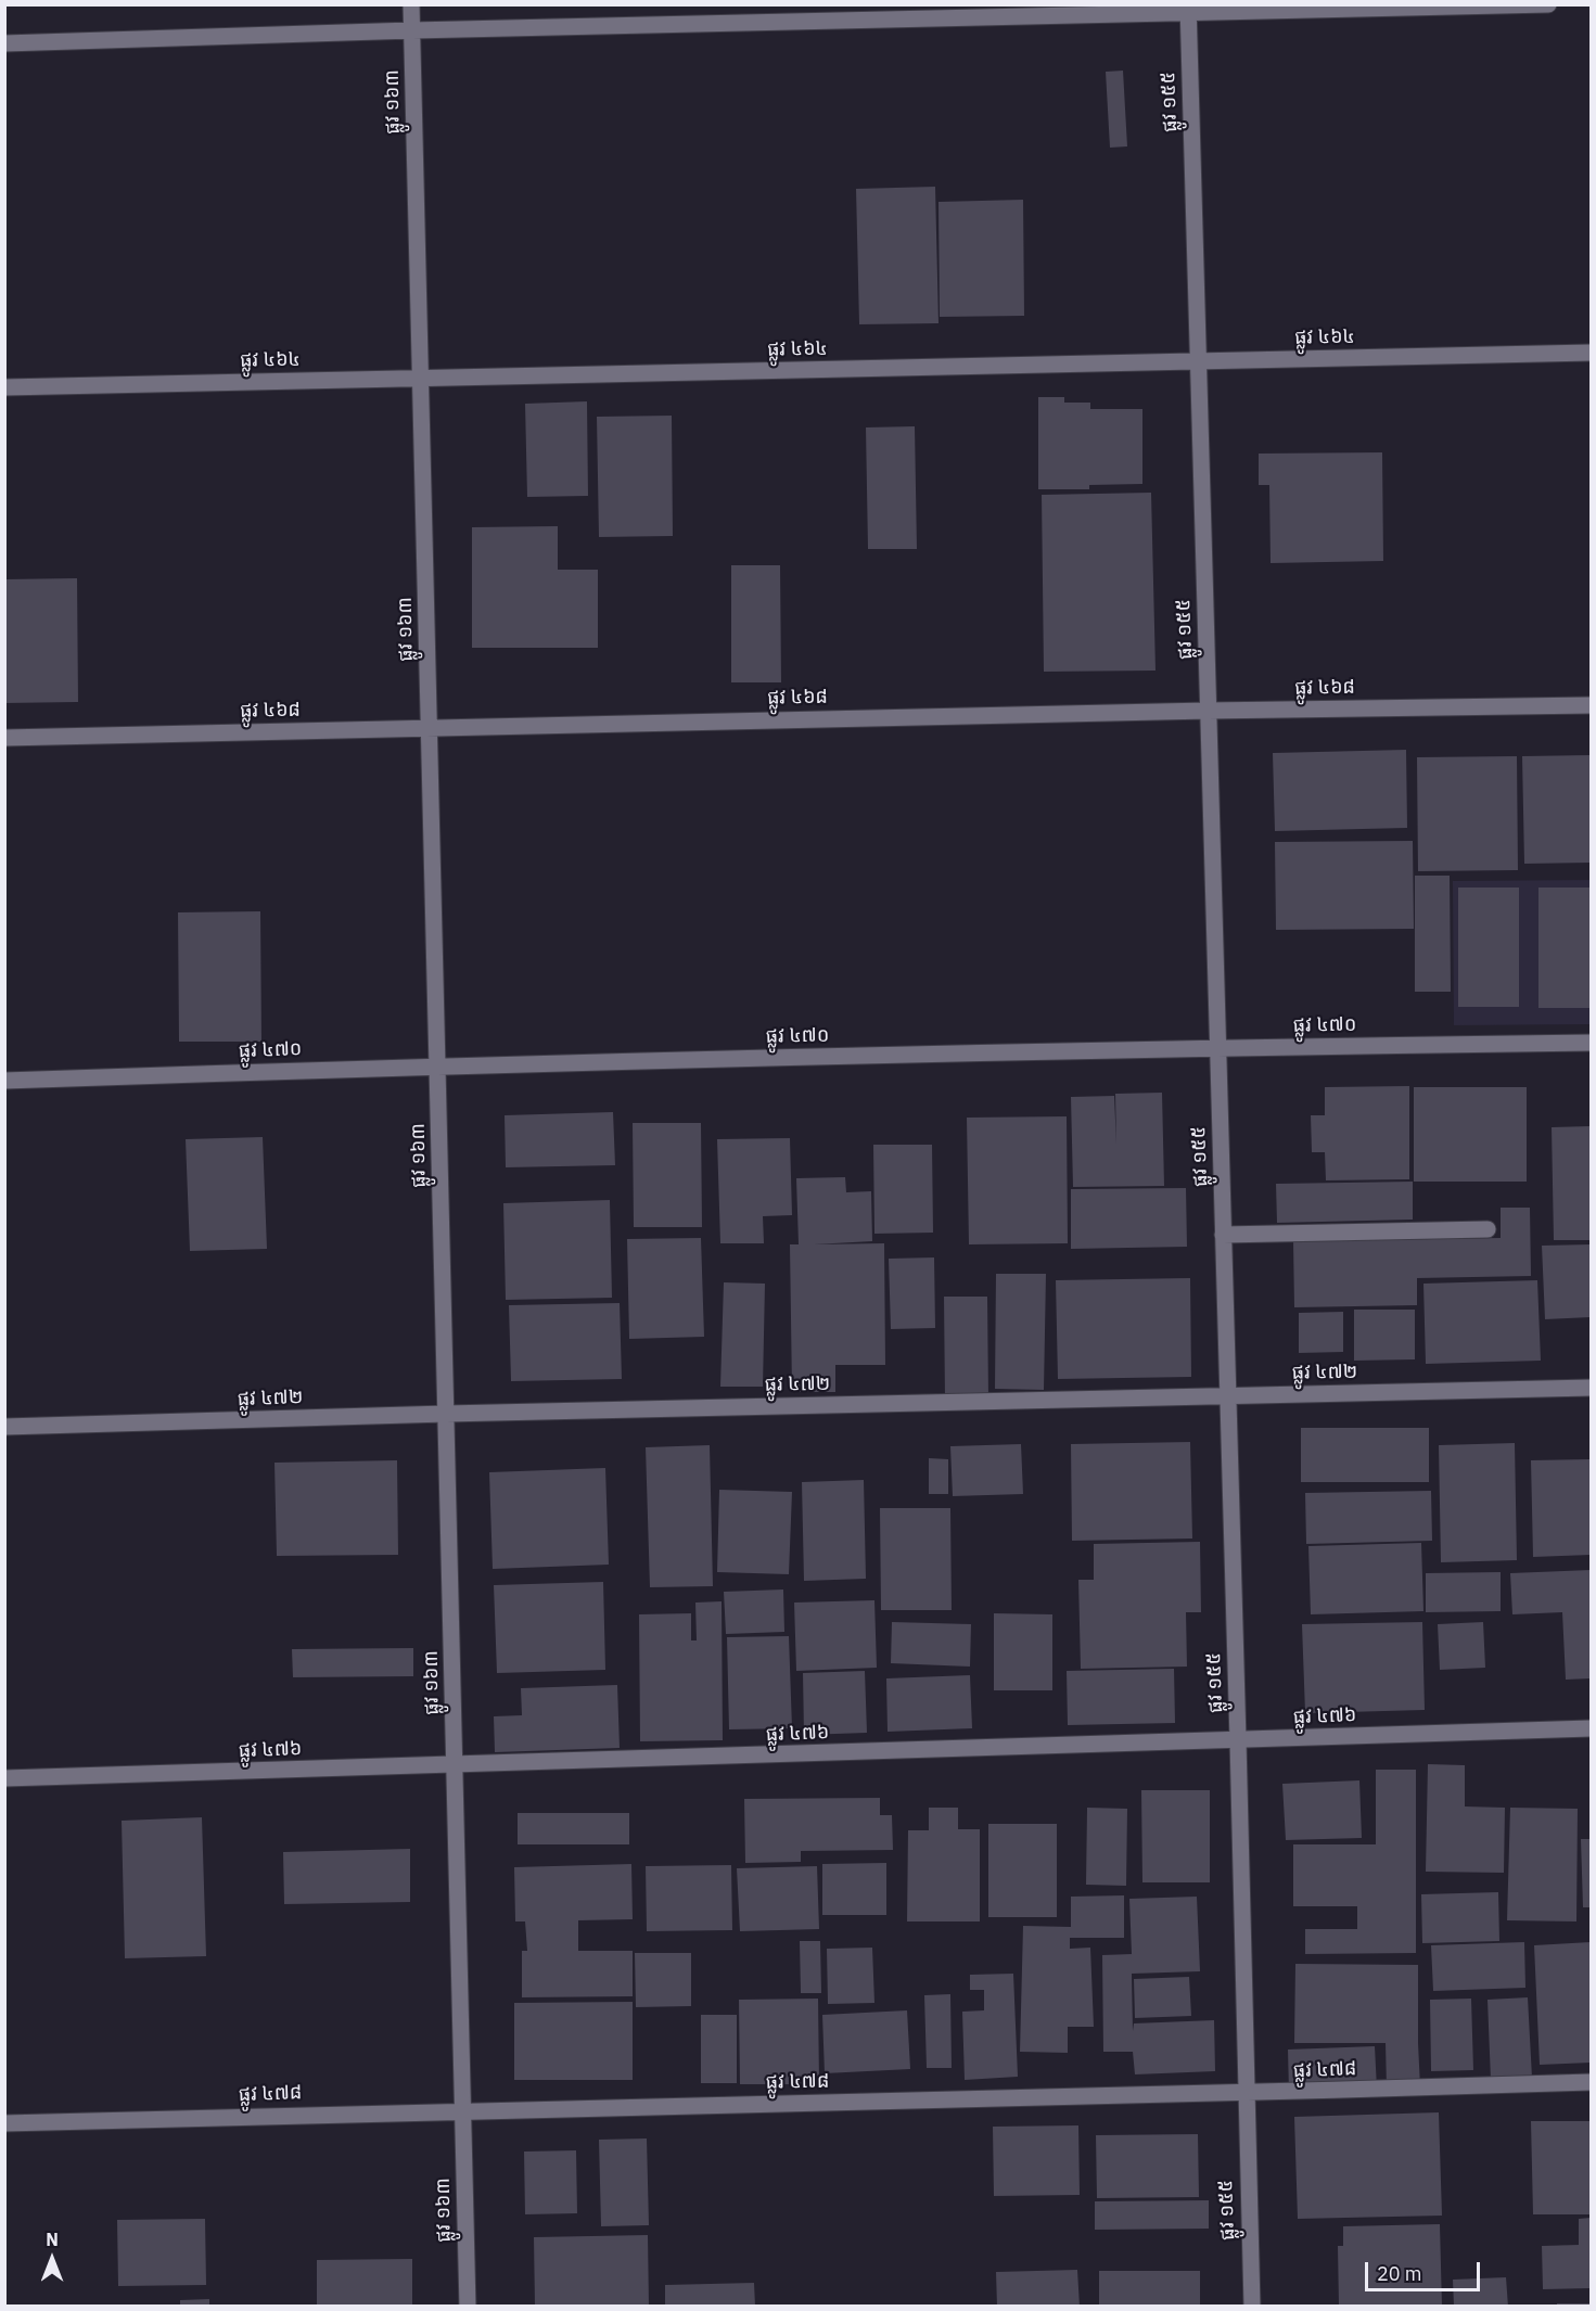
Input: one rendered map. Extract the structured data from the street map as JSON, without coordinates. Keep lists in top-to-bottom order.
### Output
{
  "streets": {
    "street": [
      "ផ្លូវ ១៦៣",
      "ផ្លូវ ១៥៥",
      "ផ្លូវ ៤៦៤",
      "ផ្លូវ ៤៦៨",
      "ផ្លូវ ៤៧០",
      "ផ្លូវ ៤៧២",
      "ផ្លូវ ៤៧៦",
      "ផ្លូវ ៤៧៨"
    ]
  },
  "crossings": [
    ["ផ្លូវ ១៦៣", "ផ្លូវ ៤៦៤"],
    ["ផ្លូវ ១៦៣", "ផ្លូវ ៤៦៨"],
    ["ផ្លូវ ១៦៣", "ផ្លូវ ៤៧០"],
    ["ផ្លូវ ១៦៣", "ផ្លូវ ៤៧២"],
    ["ផ្លូវ ១៦៣", "ផ្លូវ ៤៧៦"],
    ["ផ្លូវ ១៦៣", "ផ្លូវ ៤៧៨"],
    ["ផ្លូវ ១៥៥", "ផ្លូវ ៤៦៤"],
    ["ផ្លូវ ១៥៥", "ផ្លូវ ៤៦៨"],
    ["ផ្លូវ ១៥៥", "ផ្លូវ ៤៧០"],
    ["ផ្លូវ ១៥៥", "ផ្លូវ ៤៧២"],
    ["ផ្លូវ ១៥៥", "ផ្លូវ ៤៧៦"],
    ["ផ្លូវ ១៥៥", "ផ្លូវ ៤៧៨"]
  ],
  "scale_bar": "20 m",
  "north": "top"
}
